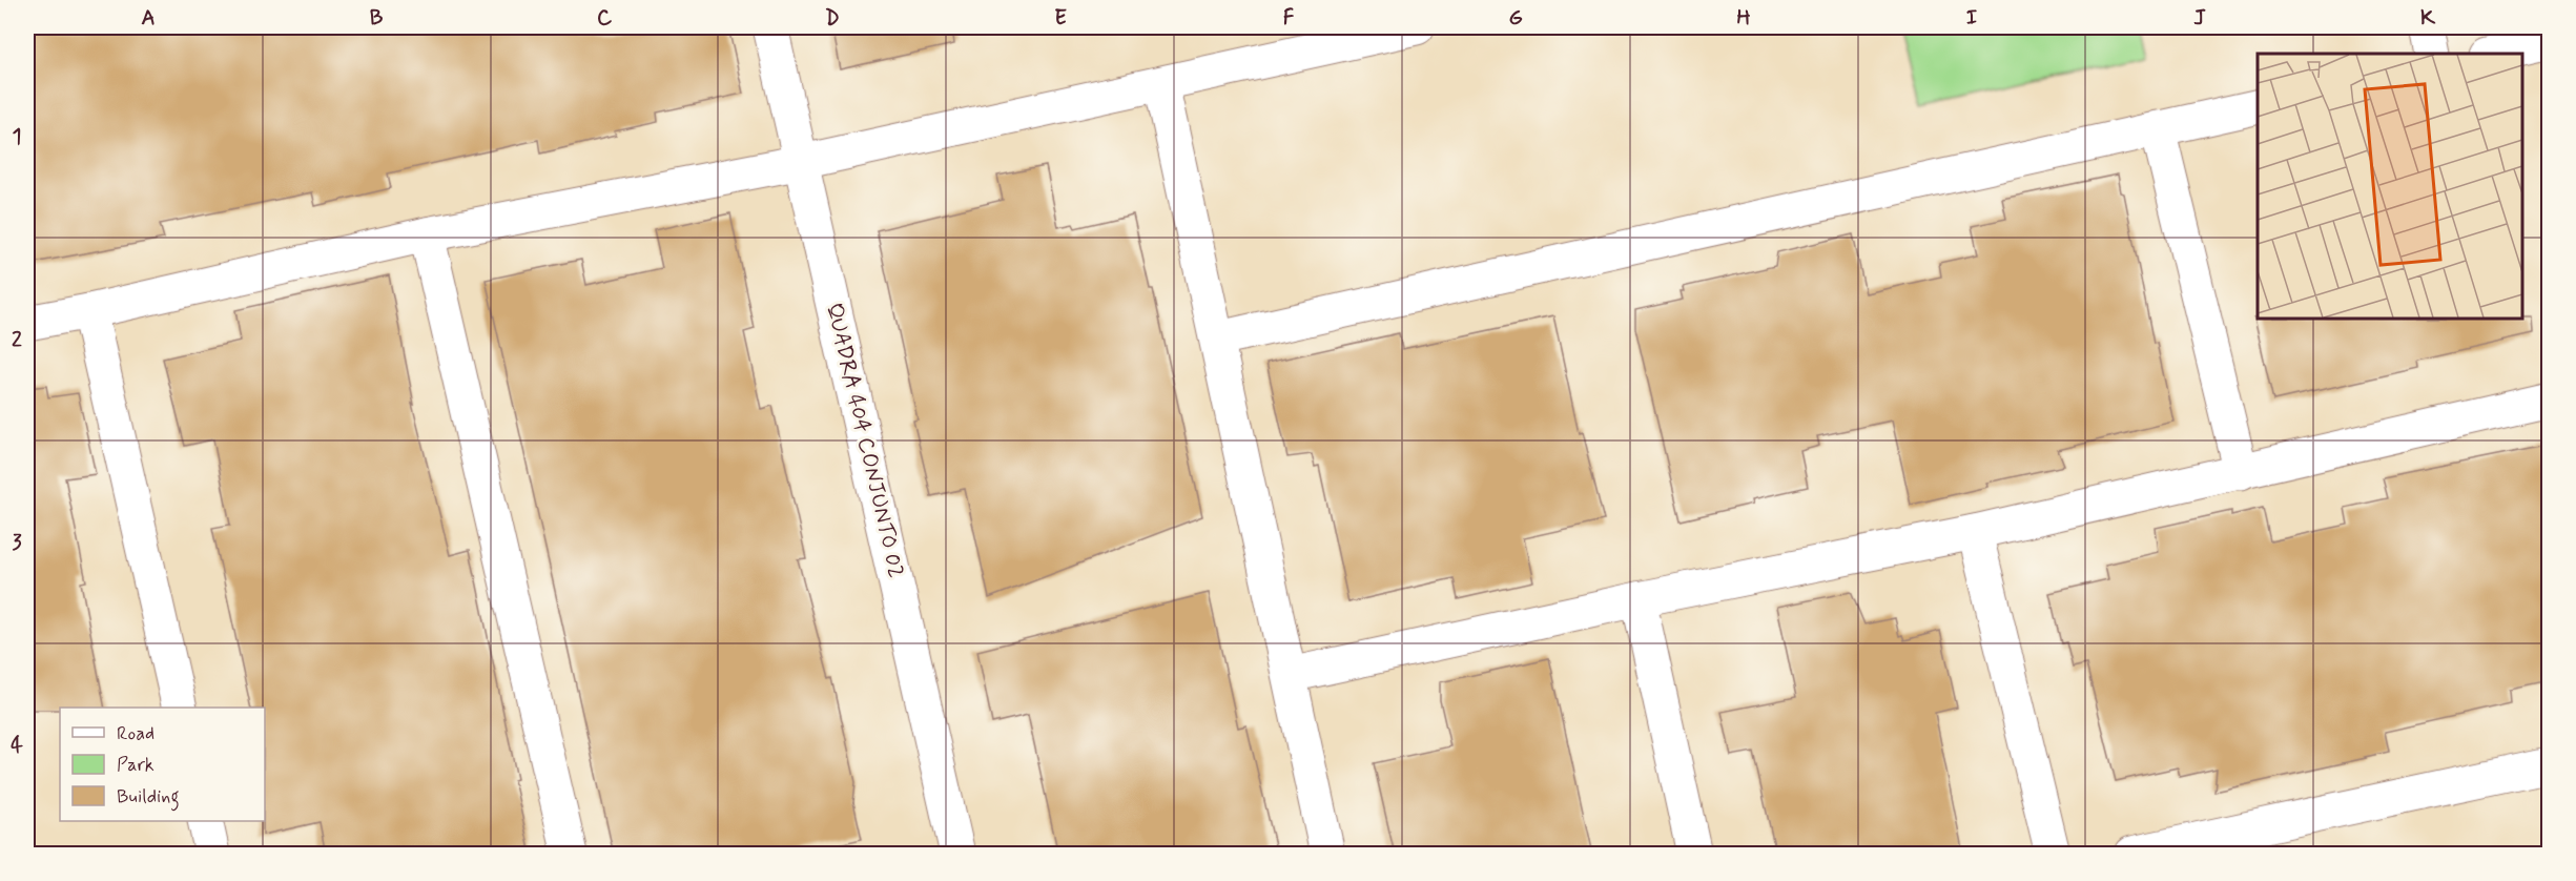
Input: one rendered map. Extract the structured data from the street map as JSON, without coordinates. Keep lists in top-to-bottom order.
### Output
{
  "streets": {
    "street": ["QUADRA 404 CONJUNTO 02"]
  },
  "legend": ["Road", "Park", "Building"],
  "grid": {
    "columns": [
      "A",
      "B",
      "C",
      "D",
      "E",
      "F",
      "G",
      "H",
      "I",
      "J",
      "K"
    ],
    "rows": [
      "1",
      "2",
      "3",
      "4"
    ]
  }
}
